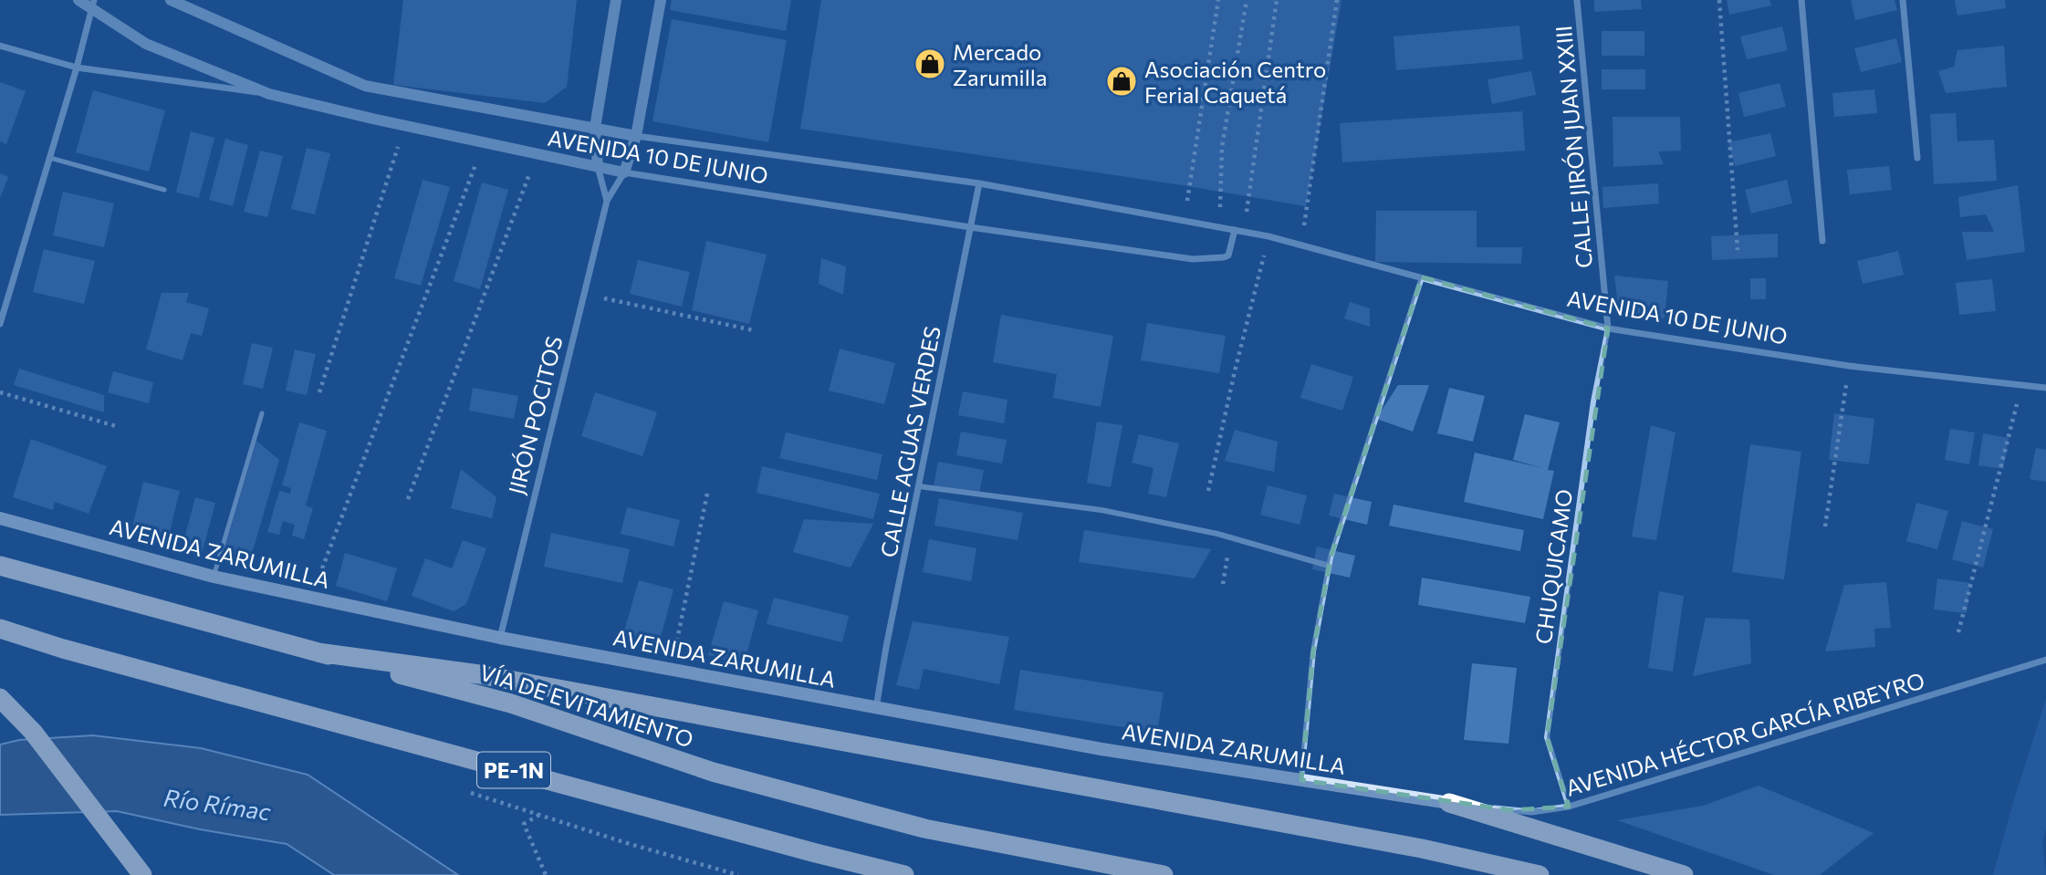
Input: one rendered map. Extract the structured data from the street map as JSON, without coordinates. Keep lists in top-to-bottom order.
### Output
{
  "streets": {
    "highway": ["VÍA DE EVITAMIENTO", "PE-1N"],
    "main road": ["AVENIDA ZARUMILLA"],
    "street": [
      "CALLE JIRÓN JUAN XXIII",
      "AVENIDA 10 DE JUNIO",
      "JIRÓN POCITOS",
      "CALLE AGUAS VERDES",
      "CHUQUICAMO",
      "AVENIDA HÉCTOR GARCÍA RIBEYRO"
    ]
  },
  "crossings": [
    ["CALLE JIRÓN JUAN XXIII", "AVENIDA 10 DE JUNIO"],
    ["CALLE JIRÓN JUAN XXIII", "CHUQUICAMO"],
    ["AVENIDA 10 DE JUNIO", "JIRÓN POCITOS"],
    ["AVENIDA 10 DE JUNIO", "CALLE AGUAS VERDES"],
    ["AVENIDA 10 DE JUNIO", "CHUQUICAMO"],
    ["JIRÓN POCITOS", "AVENIDA ZARUMILLA"],
    ["CALLE AGUAS VERDES", "AVENIDA ZARUMILLA"],
    ["AVENIDA ZARUMILLA", "AVENIDA HÉCTOR GARCÍA RIBEYRO"],
    ["CHUQUICAMO", "AVENIDA HÉCTOR GARCÍA RIBEYRO"]
  ],
  "water": ["Río Rímac"],
  "places": {
    "shop": ["Mercado Zarumilla", "Asociación Centro Ferial Caquetá"]
  }
}
